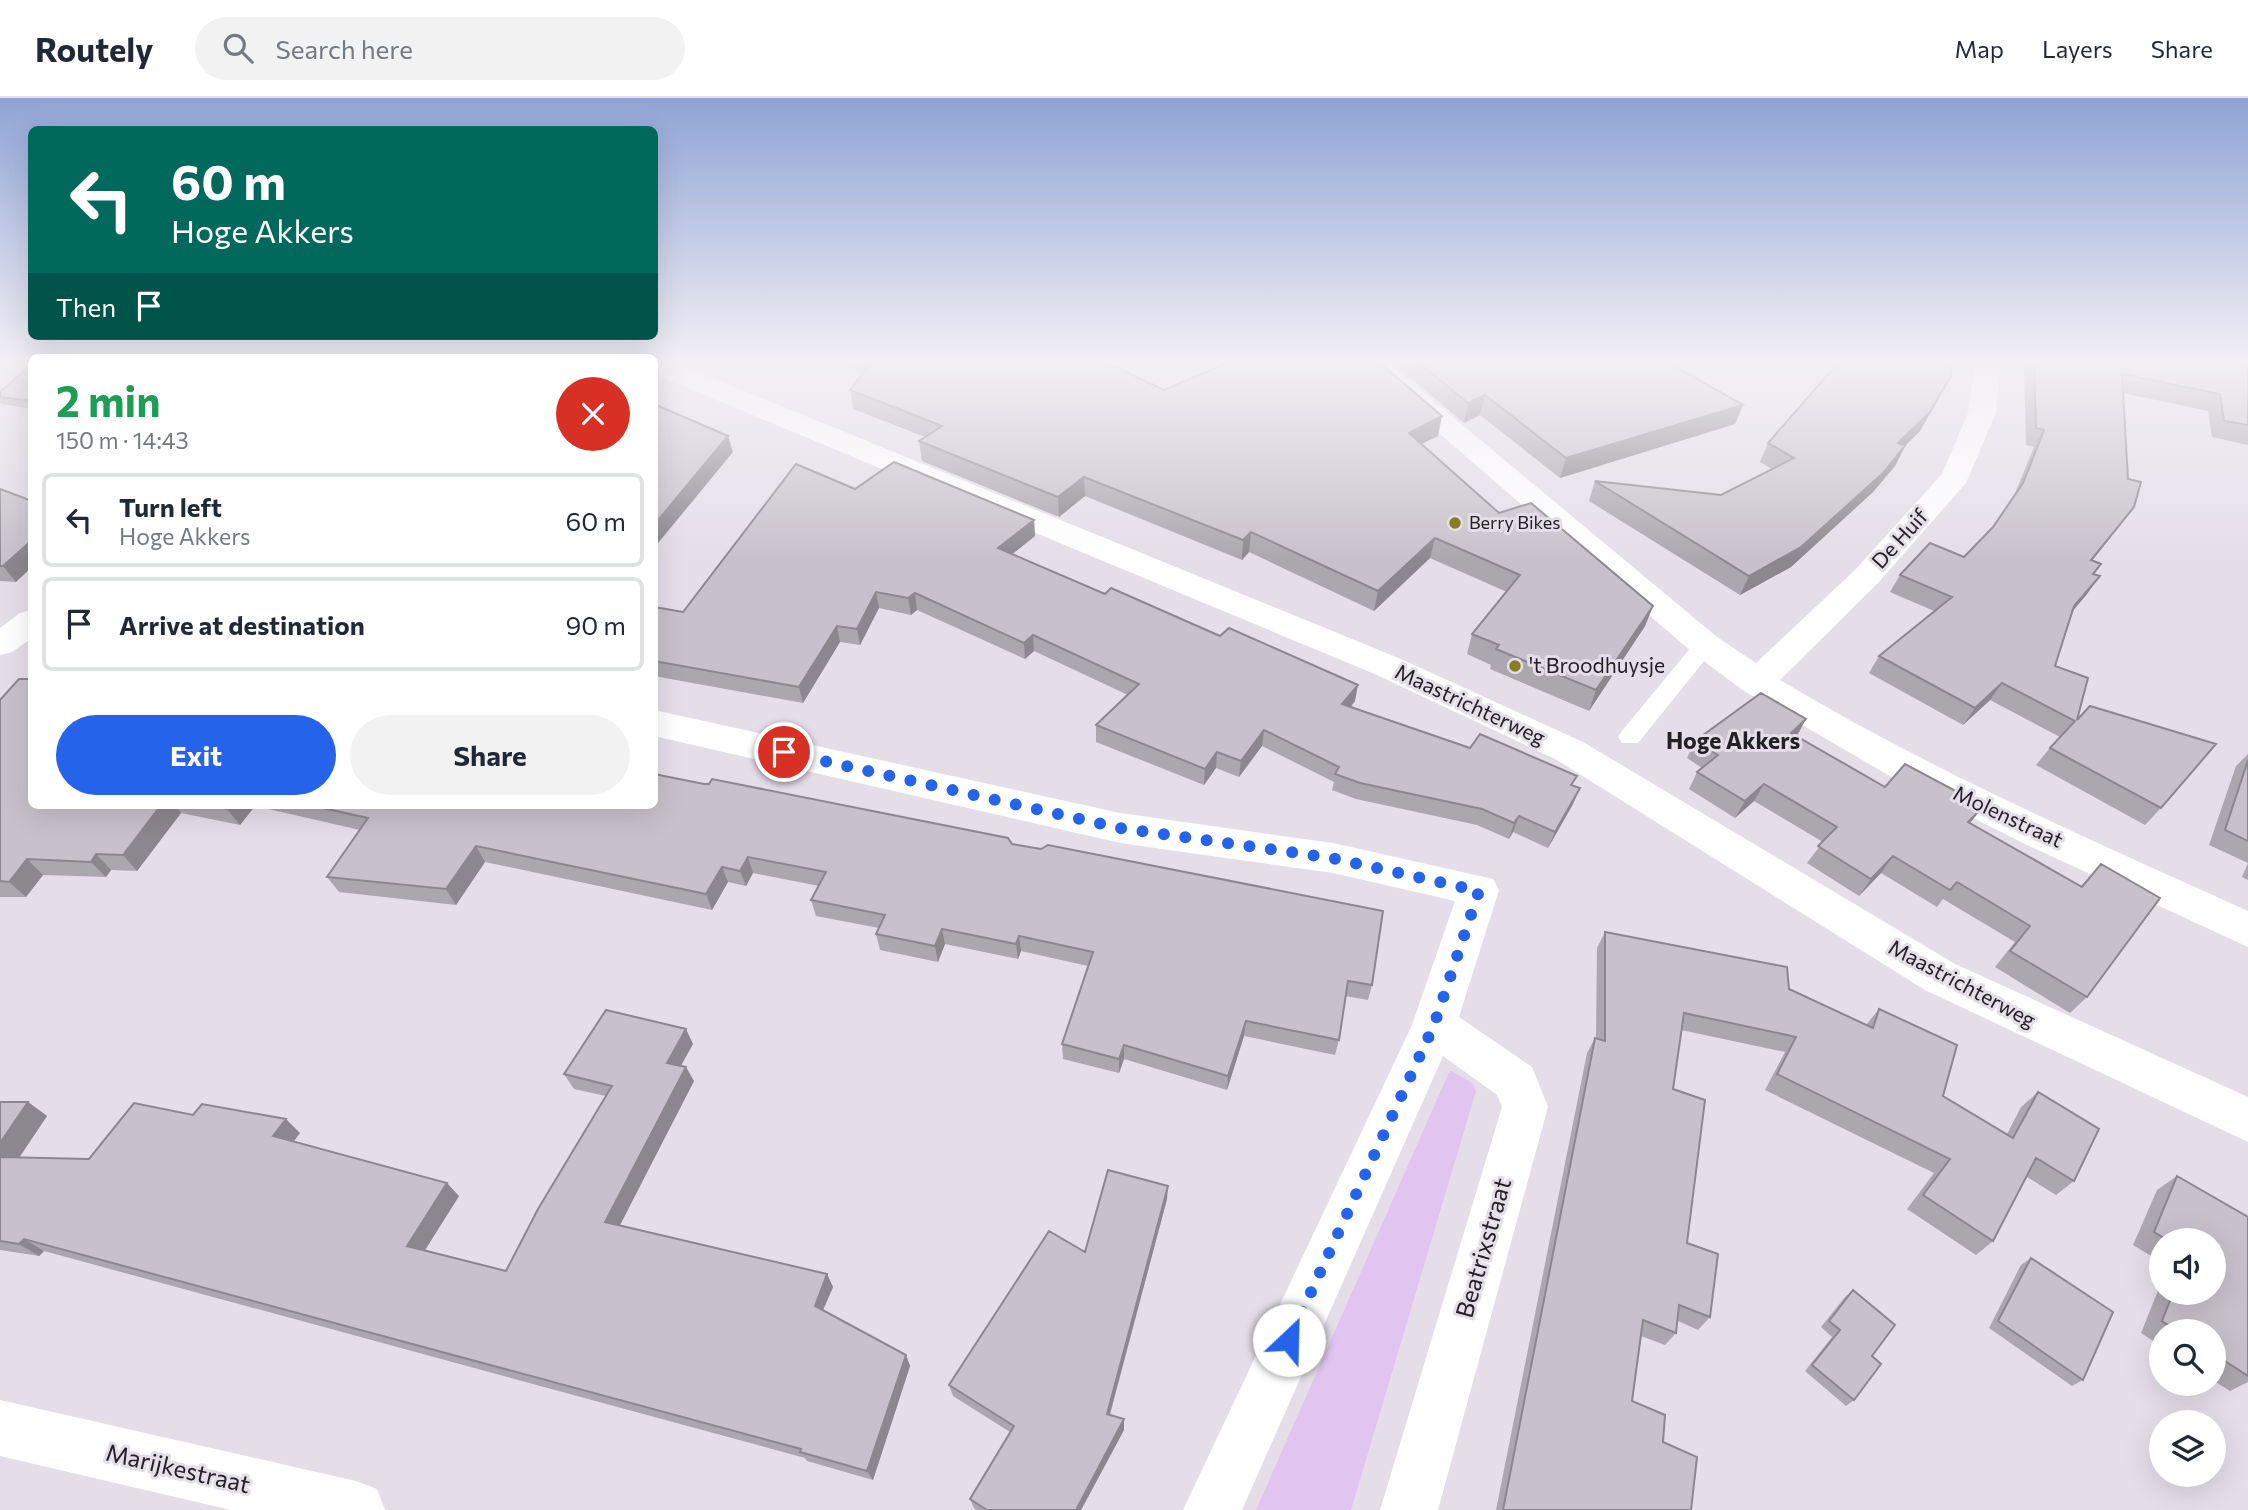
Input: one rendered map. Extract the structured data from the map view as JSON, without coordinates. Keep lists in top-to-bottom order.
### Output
{
  "streets": {
    "street": [
      "De Huif",
      "Maastrichterweg",
      "Molenstraat",
      "Beatrixstraat",
      "Marijkestraat"
    ]
  },
  "crossings": [
    ["De Huif", "Molenstraat"]
  ],
  "districts": ["Hoge Akkers"],
  "places": ["Berry Bikes", "'t Broodhuysje"],
  "page": {
    "header": "Routely",
    "search": "Search here",
    "nav": ["Map", "Layers", "Share"],
    "turn": ["60 m", "Hoge Akkers"],
    "then": "Then",
    "heading": ["2 min", "150 m · 14:43"],
    "list": [
      {
        "name": "Turn left",
        "note": "Hoge Akkers",
        "value": "60 m"
      },
      {
        "name": "Arrive at destination",
        "value": "90 m"
      }
    ],
    "buttons": ["Exit", "Share"]
  }
}
